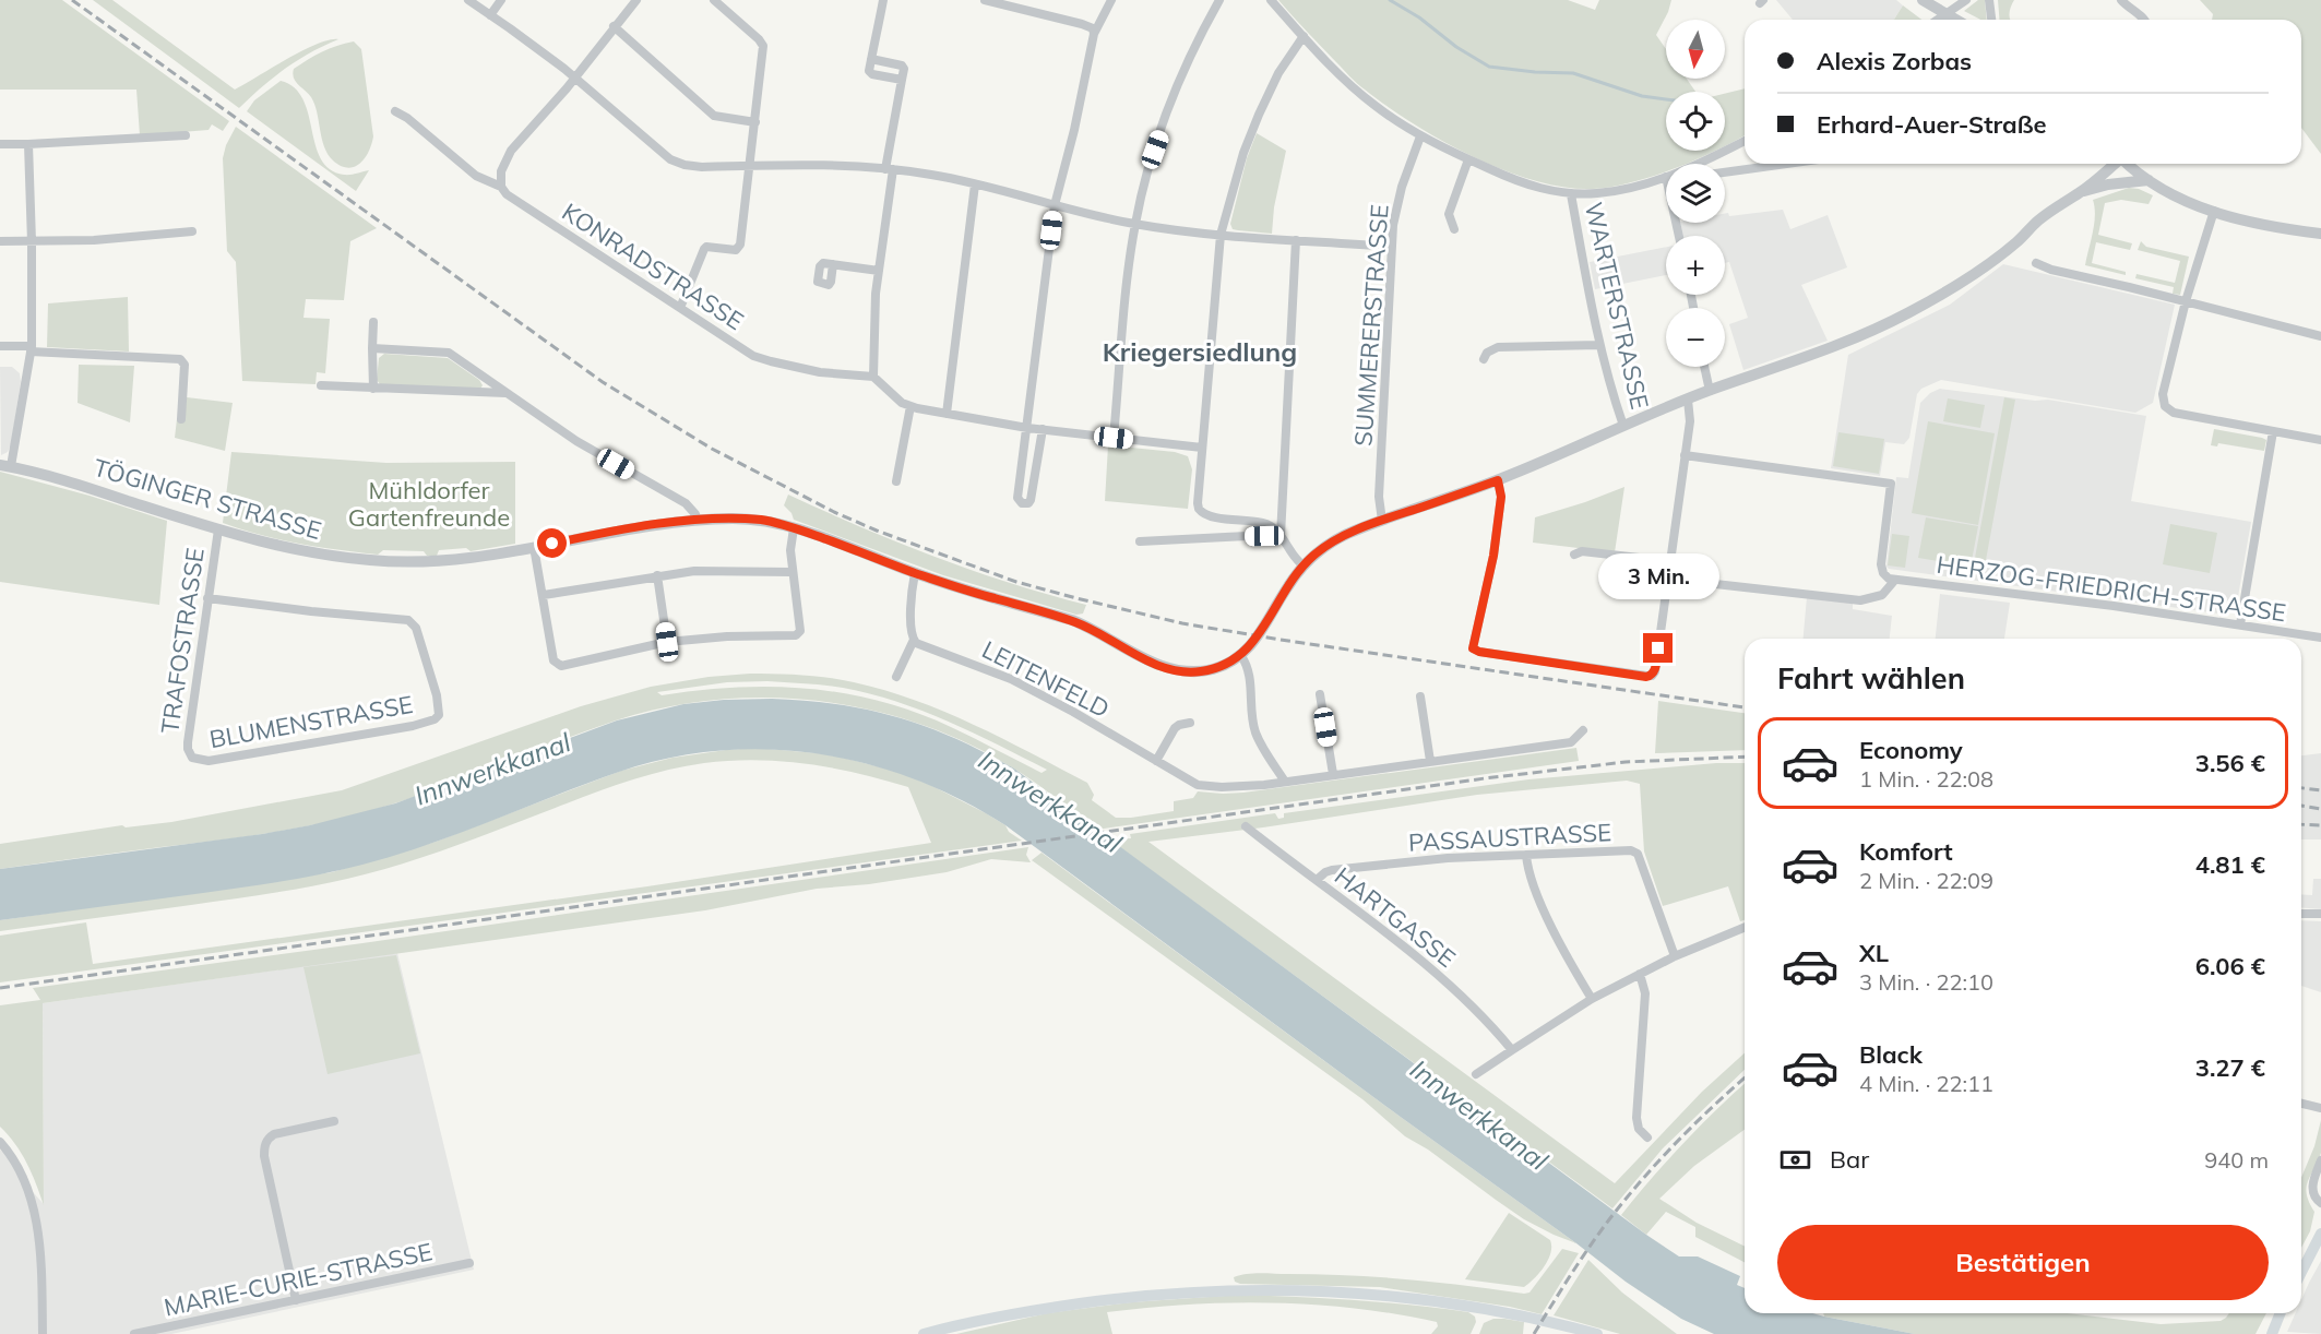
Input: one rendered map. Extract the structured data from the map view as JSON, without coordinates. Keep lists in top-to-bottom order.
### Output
{
  "streets": {
    "street": [
      "KONRADSTRASSE",
      "WARTERSTRASSE",
      "SUMMERERSTRASSE",
      "TÖGINGER STRASSE",
      "HERZOG-FRIEDRICH-STRASSE",
      "TRAFOSTRASSE",
      "LEITENFELD",
      "BLUMENSTRASSE",
      "PASSAUSTRASSE",
      "HARTGASSE",
      "MARIE-CURIE-STRASSE"
    ]
  },
  "crossings": [
    ["WARTERSTRASSE", "TÖGINGER STRASSE"],
    ["SUMMERERSTRASSE", "TÖGINGER STRASSE"],
    ["TÖGINGER STRASSE", "TRAFOSTRASSE"],
    ["TRAFOSTRASSE", "BLUMENSTRASSE"],
    ["PASSAUSTRASSE", "HARTGASSE"]
  ],
  "districts": ["Kriegersiedlung"],
  "water": ["Innwerkkanal"],
  "parks": ["Mühldorfer Gartenfreunde"],
  "north": "bottom",
  "page": {
    "map_buttons": ["+", "−"],
    "banner": ["Alexis Zorbas", "Erhard-Auer-Straße"],
    "bubble": "3 Min.",
    "heading": "Fahrt wählen",
    "list": [
      {
        "name": "Economy",
        "note": "1 Min. · 22:08",
        "value": "3.56 €"
      },
      {
        "name": "Komfort",
        "note": "2 Min. · 22:09",
        "value": "4.81 €"
      },
      {
        "name": "XL",
        "note": "3 Min. · 22:10",
        "value": "6.06 €"
      },
      {
        "name": "Black",
        "note": "4 Min. · 22:11",
        "value": "3.27 €"
      }
    ],
    "pay": ["Bar", "940 m"],
    "buttons": "Bestätigen"
  }
}
